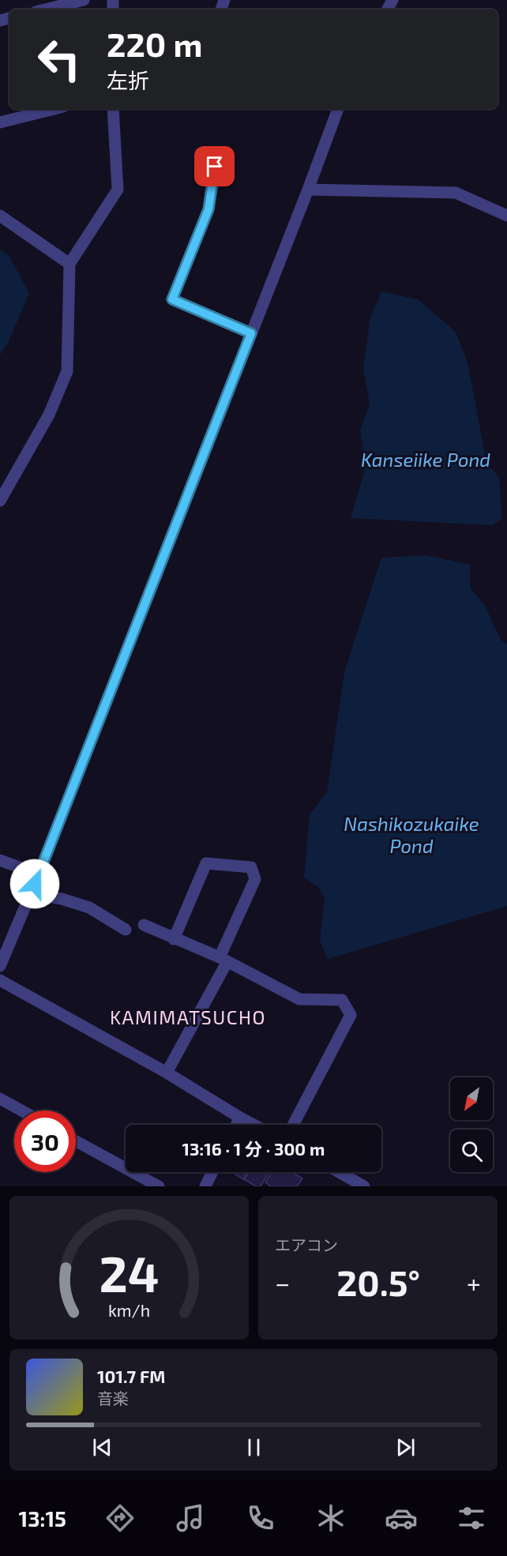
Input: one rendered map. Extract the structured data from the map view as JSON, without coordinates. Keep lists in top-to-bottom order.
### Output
{
  "districts": ["KAMIMATSUCHO"],
  "water": ["Kanseiike Pond", "Nashikozukaike Pond"],
  "north": "bottom left",
  "page": {
    "turn": ["220 m", "左折"],
    "limit": "30",
    "trip": "13:16 · 1 分 · 300 m",
    "tile": "エアコン",
    "heat": ["−", "20.5°", "+"],
    "song": ["101.7 FM", "音楽"],
    "tabs": "13:15",
    "gauge": ["24", "km/h"]
  }
}
